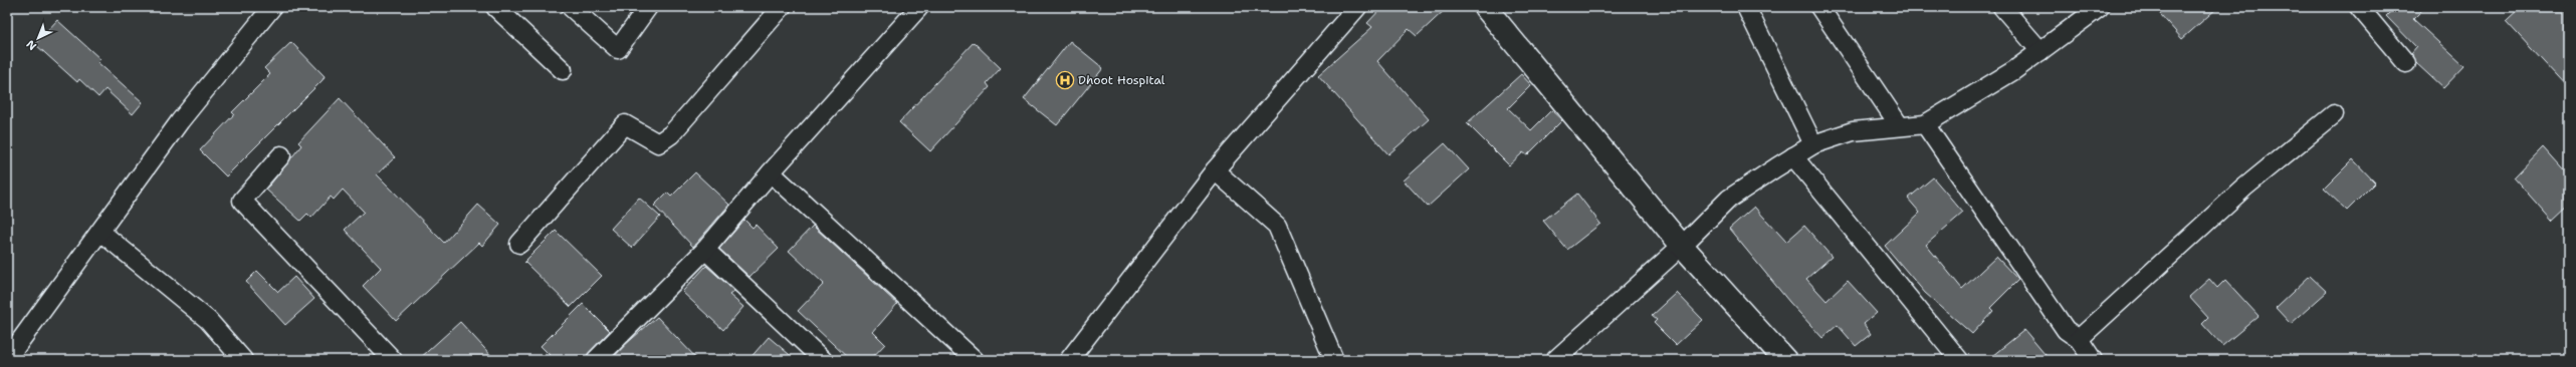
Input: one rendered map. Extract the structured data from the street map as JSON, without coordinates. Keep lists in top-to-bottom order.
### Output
{
  "places": {
    "hospital": ["Dhoot Hospital"]
  },
  "north": "bottom left"
}
